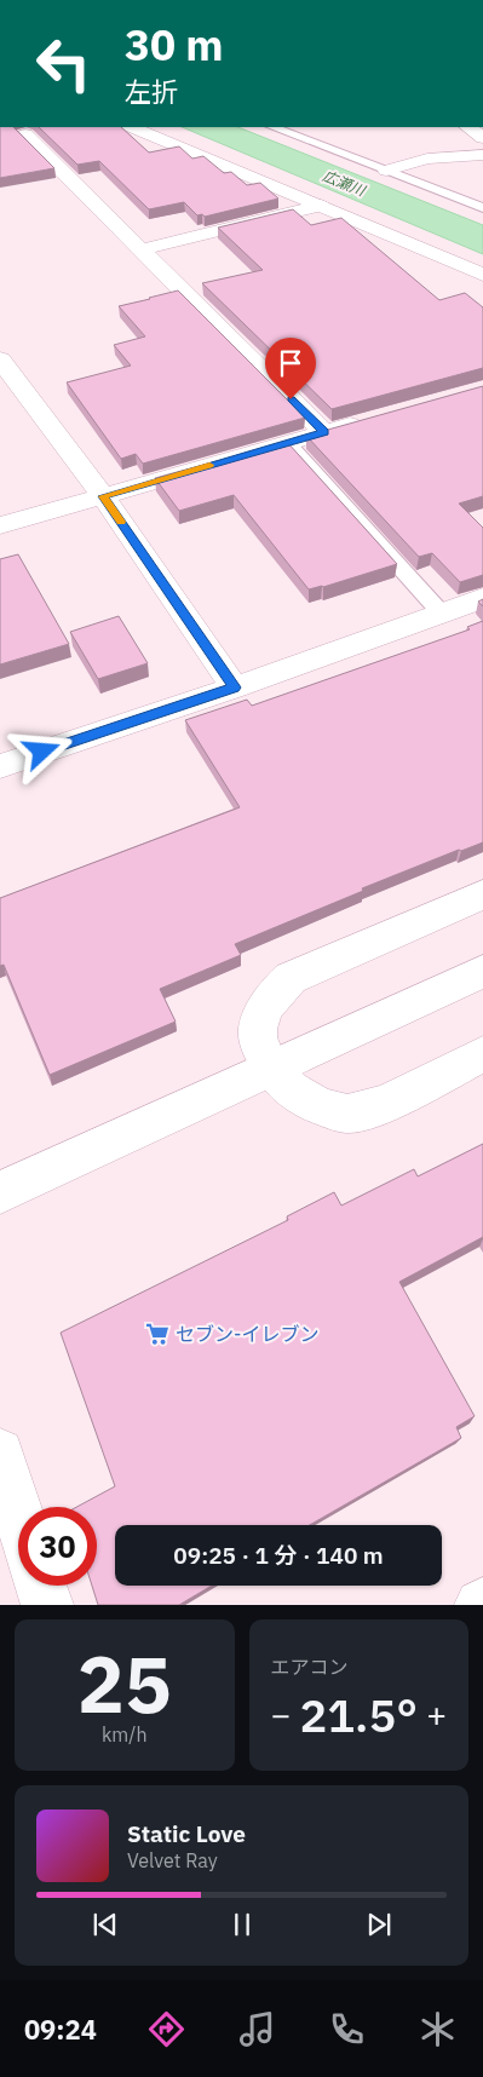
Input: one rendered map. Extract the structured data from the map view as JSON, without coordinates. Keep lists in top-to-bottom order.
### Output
{
  "water": ["広瀬川"],
  "places": {
    "supermarket": ["セブン-イレブン"]
  },
  "page": {
    "turn": ["30 m", "左折"],
    "limit": "30",
    "trip": "09:25 · 1 分 · 140 m",
    "tile": [
      ["25", "km/h"],
      "エアコン"
    ],
    "heat": ["−", "21.5°", "+"],
    "song": ["Static Love", "Velvet Ray"],
    "tabs": "09:24"
  }
}
